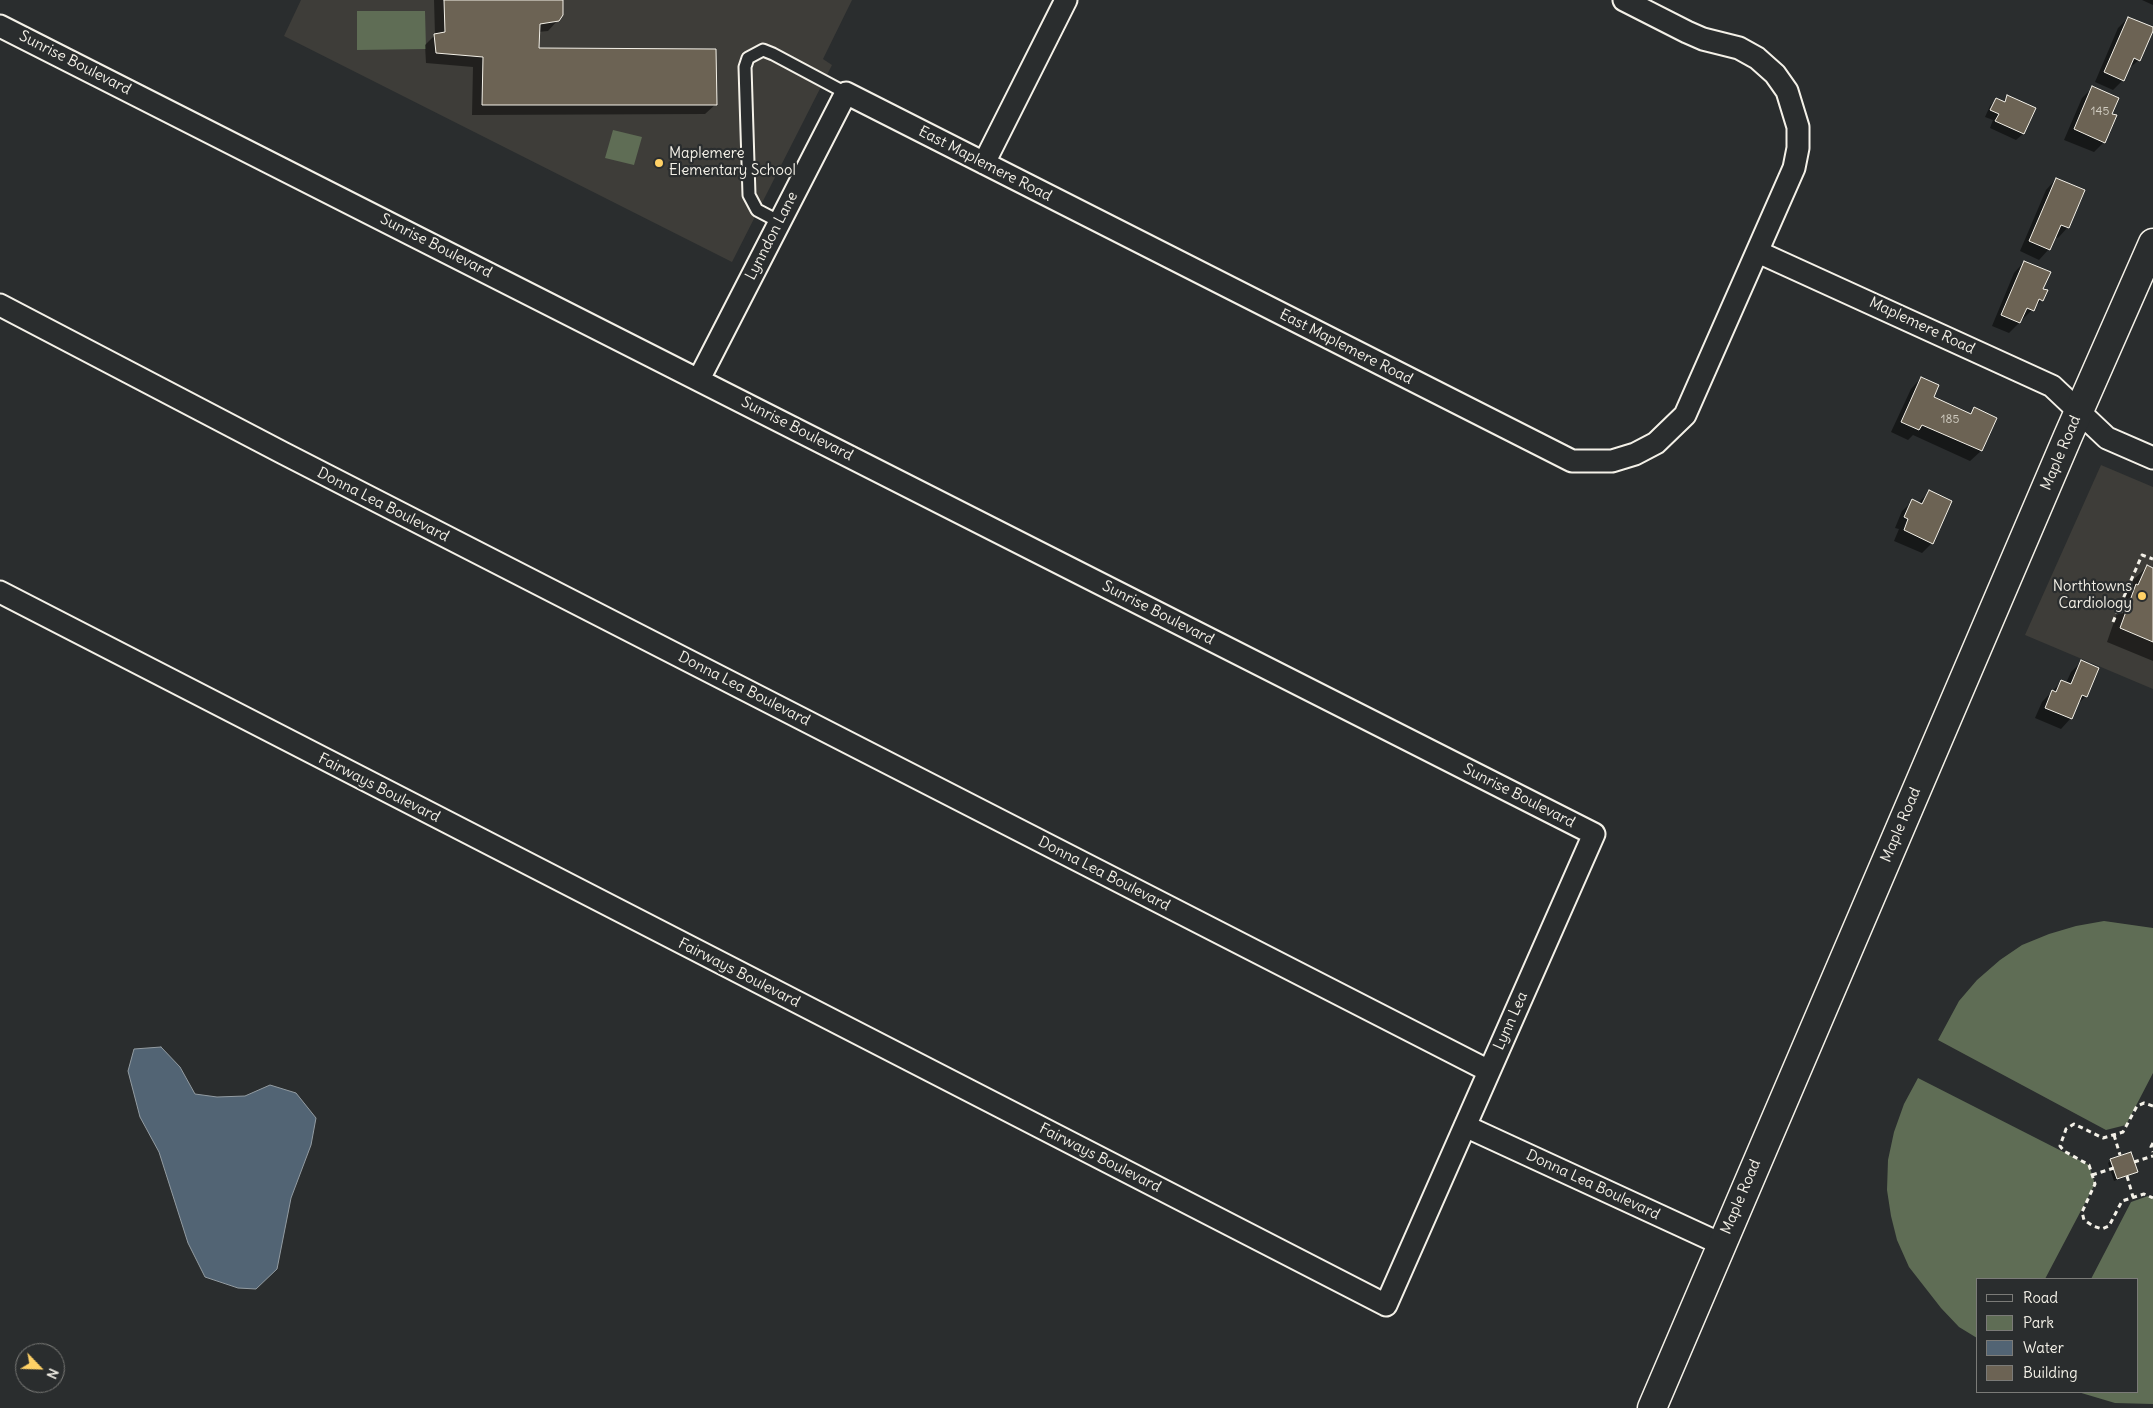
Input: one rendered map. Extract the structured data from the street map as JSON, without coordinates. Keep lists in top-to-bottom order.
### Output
{
  "streets": {
    "main road": ["Maple Road"],
    "street": [
      "Sunrise Boulevard",
      "East Maplemere Road",
      "Lynndon Lane",
      "Maplemere Road",
      "Donna Lea Boulevard",
      "Fairways Boulevard",
      "Lynn Lea"
    ]
  },
  "crossings": [
    ["Sunrise Boulevard", "Lynndon Lane"],
    ["Sunrise Boulevard", "Lynn Lea"],
    ["East Maplemere Road", "Lynndon Lane"],
    ["East Maplemere Road", "Maplemere Road"],
    ["Maplemere Road", "Maple Road"],
    ["Maple Road", "Donna Lea Boulevard"],
    ["Donna Lea Boulevard", "Lynn Lea"],
    ["Fairways Boulevard", "Lynn Lea"]
  ],
  "places": ["Maplemere Elementary School", "Northtowns Cardiology"],
  "house_numbers": ["145", "185"],
  "legend": [
    "Road",
    "Park",
    "Water",
    "Building"
  ],
  "north": "bottom right"
}
